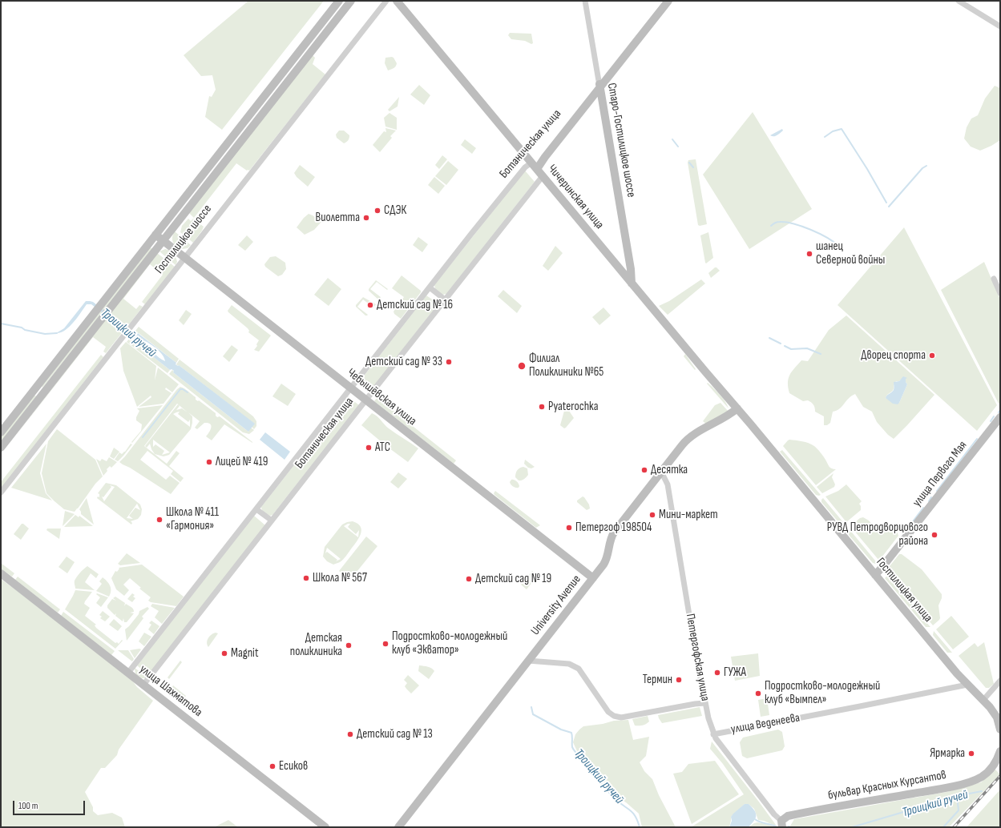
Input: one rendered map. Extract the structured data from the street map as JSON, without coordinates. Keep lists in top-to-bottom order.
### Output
{
  "streets": {
    "street": [
      "Старо-Гостилицкое шоссе",
      "Ботаническая улица",
      "Чичеринская улица",
      "Гостилицкое шоссе",
      "Чебышёвская улица",
      "улица Первого Мая",
      "Гостилицкая улица",
      "University Avenue",
      "Петергофская улица",
      "улица Шахматова",
      "улица Веденеева",
      "бульвар Красных Курсантов"
    ]
  },
  "crossings": [
    ["Старо-Гостилицкое шоссе", "Ботаническая улица"],
    ["Старо-Гостилицкое шоссе", "Чичеринская улица"],
    ["Ботаническая улица", "Чичеринская улица"],
    ["Ботаническая улица", "Чебышёвская улица"],
    ["Ботаническая улица", "улица Шахматова"],
    ["Чичеринская улица", "Гостилицкая улица"],
    ["Чичеринская улица", "University Avenue"],
    ["Гостилицкое шоссе", "Чебышёвская улица"],
    ["Чебышёвская улица", "University Avenue"],
    ["улица Первого Мая", "Гостилицкая улица"],
    ["Гостилицкая улица", "University Avenue"],
    ["Гостилицкая улица", "улица Веденеева"],
    ["University Avenue", "Петергофская улица"],
    ["Петергофская улица", "улица Веденеева"],
    ["Петергофская улица", "бульвар Красных Курсантов"]
  ],
  "water": ["Троицкий ручей"],
  "places": [
    "СДЭК",
    "Виолетта",
    "шанец Северной войны",
    "Детский сад № 16",
    "Дворец спорта",
    "Детский сад № 33",
    "Филиал Поликлиники №65",
    "Pyaterochka",
    "АТС",
    "Лицей № 419",
    "Десятка",
    "Мини-маркет",
    "Школа № 411 «Гармония»",
    "Петергоф 198504",
    "РУВД Петродворцового района",
    "Школа № 567",
    "Детский сад № 19",
    "Подростково-молодежный клуб «Экватор»",
    "Детская поликлиника",
    "Magnit",
    "ГУЖА",
    "Термин",
    "Подростково-молодежный клуб «Вымпел»",
    "Детский сад № 13",
    "Ярмарка",
    "Есиков"
  ],
  "scale_bar": "100 m"
}
